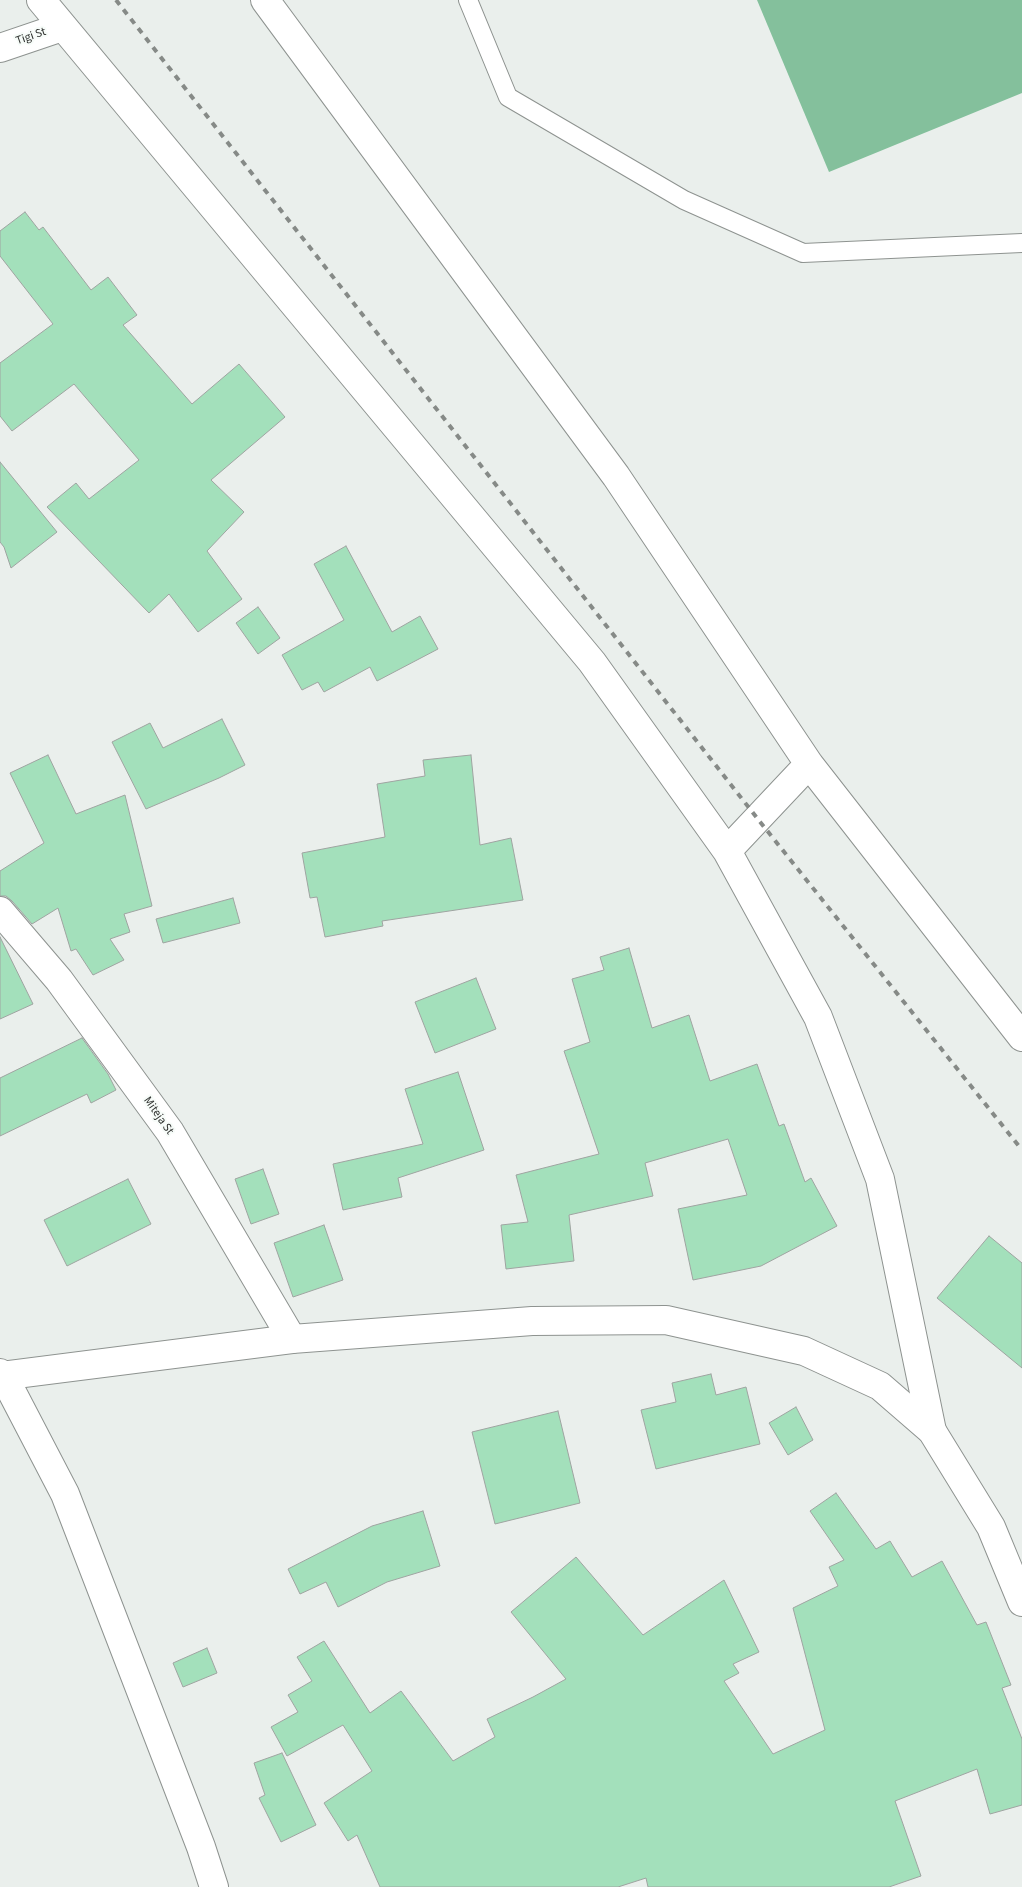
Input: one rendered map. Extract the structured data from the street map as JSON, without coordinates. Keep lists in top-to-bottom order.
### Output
{
  "streets": {
    "street": ["Tigi St", "Miteja St"]
  }
}
